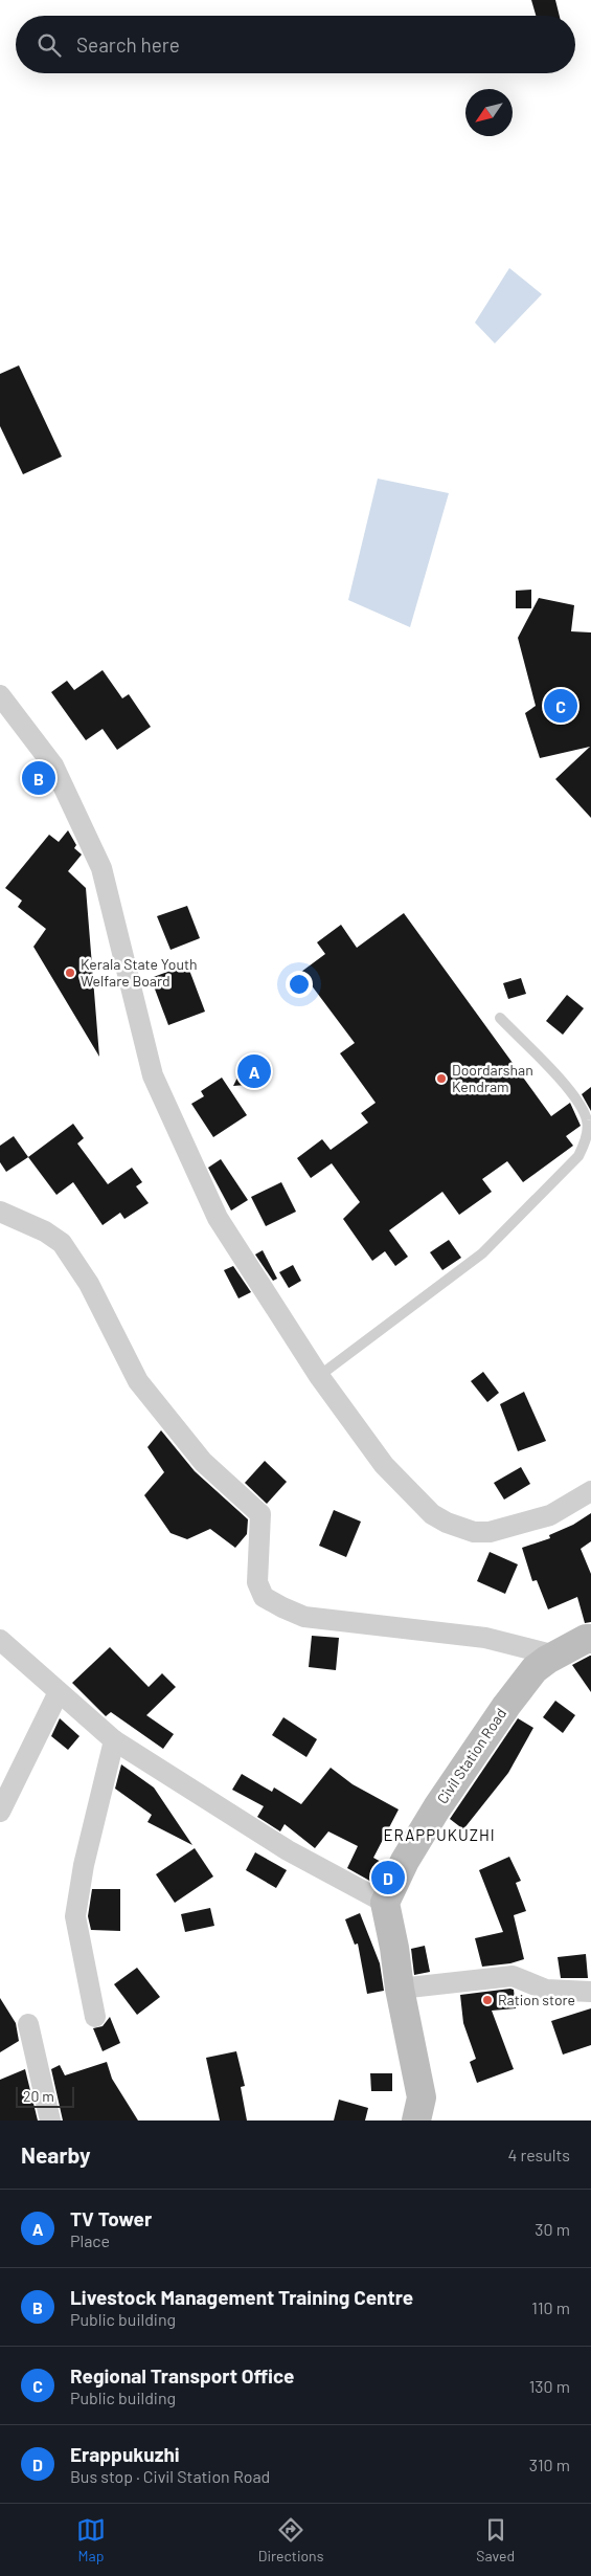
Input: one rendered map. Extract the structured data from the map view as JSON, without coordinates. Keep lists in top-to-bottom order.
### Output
{
  "streets": {
    "main road": ["Civil Station Road"]
  },
  "districts": ["ERAPPUKUZHI"],
  "places": ["Kerala State Youth Welfare Board", "Doordarshan Kendram", "Ration store"],
  "scale_bar": "20 m",
  "north": "bottom left",
  "page": {
    "search": "Search here",
    "pins": [
      "C",
      "B",
      "A",
      "D"
    ],
    "scale": "20 m",
    "heading": ["Nearby", "4 results"],
    "list": [
      {
        "mark": "A",
        "name": "TV Tower",
        "note": "Place",
        "value": "30 m"
      },
      {
        "mark": "B",
        "name": "Livestock Management Training Centre",
        "note": "Public building",
        "value": "110 m"
      },
      {
        "mark": "C",
        "name": "Regional Transport Office",
        "note": "Public building",
        "value": "130 m"
      },
      {
        "mark": "D",
        "name": "Erappukuzhi",
        "note": "Bus stop · Civil Station Road",
        "value": "310 m"
      }
    ],
    "nav": ["Map", "Directions", "Saved"]
  }
}
